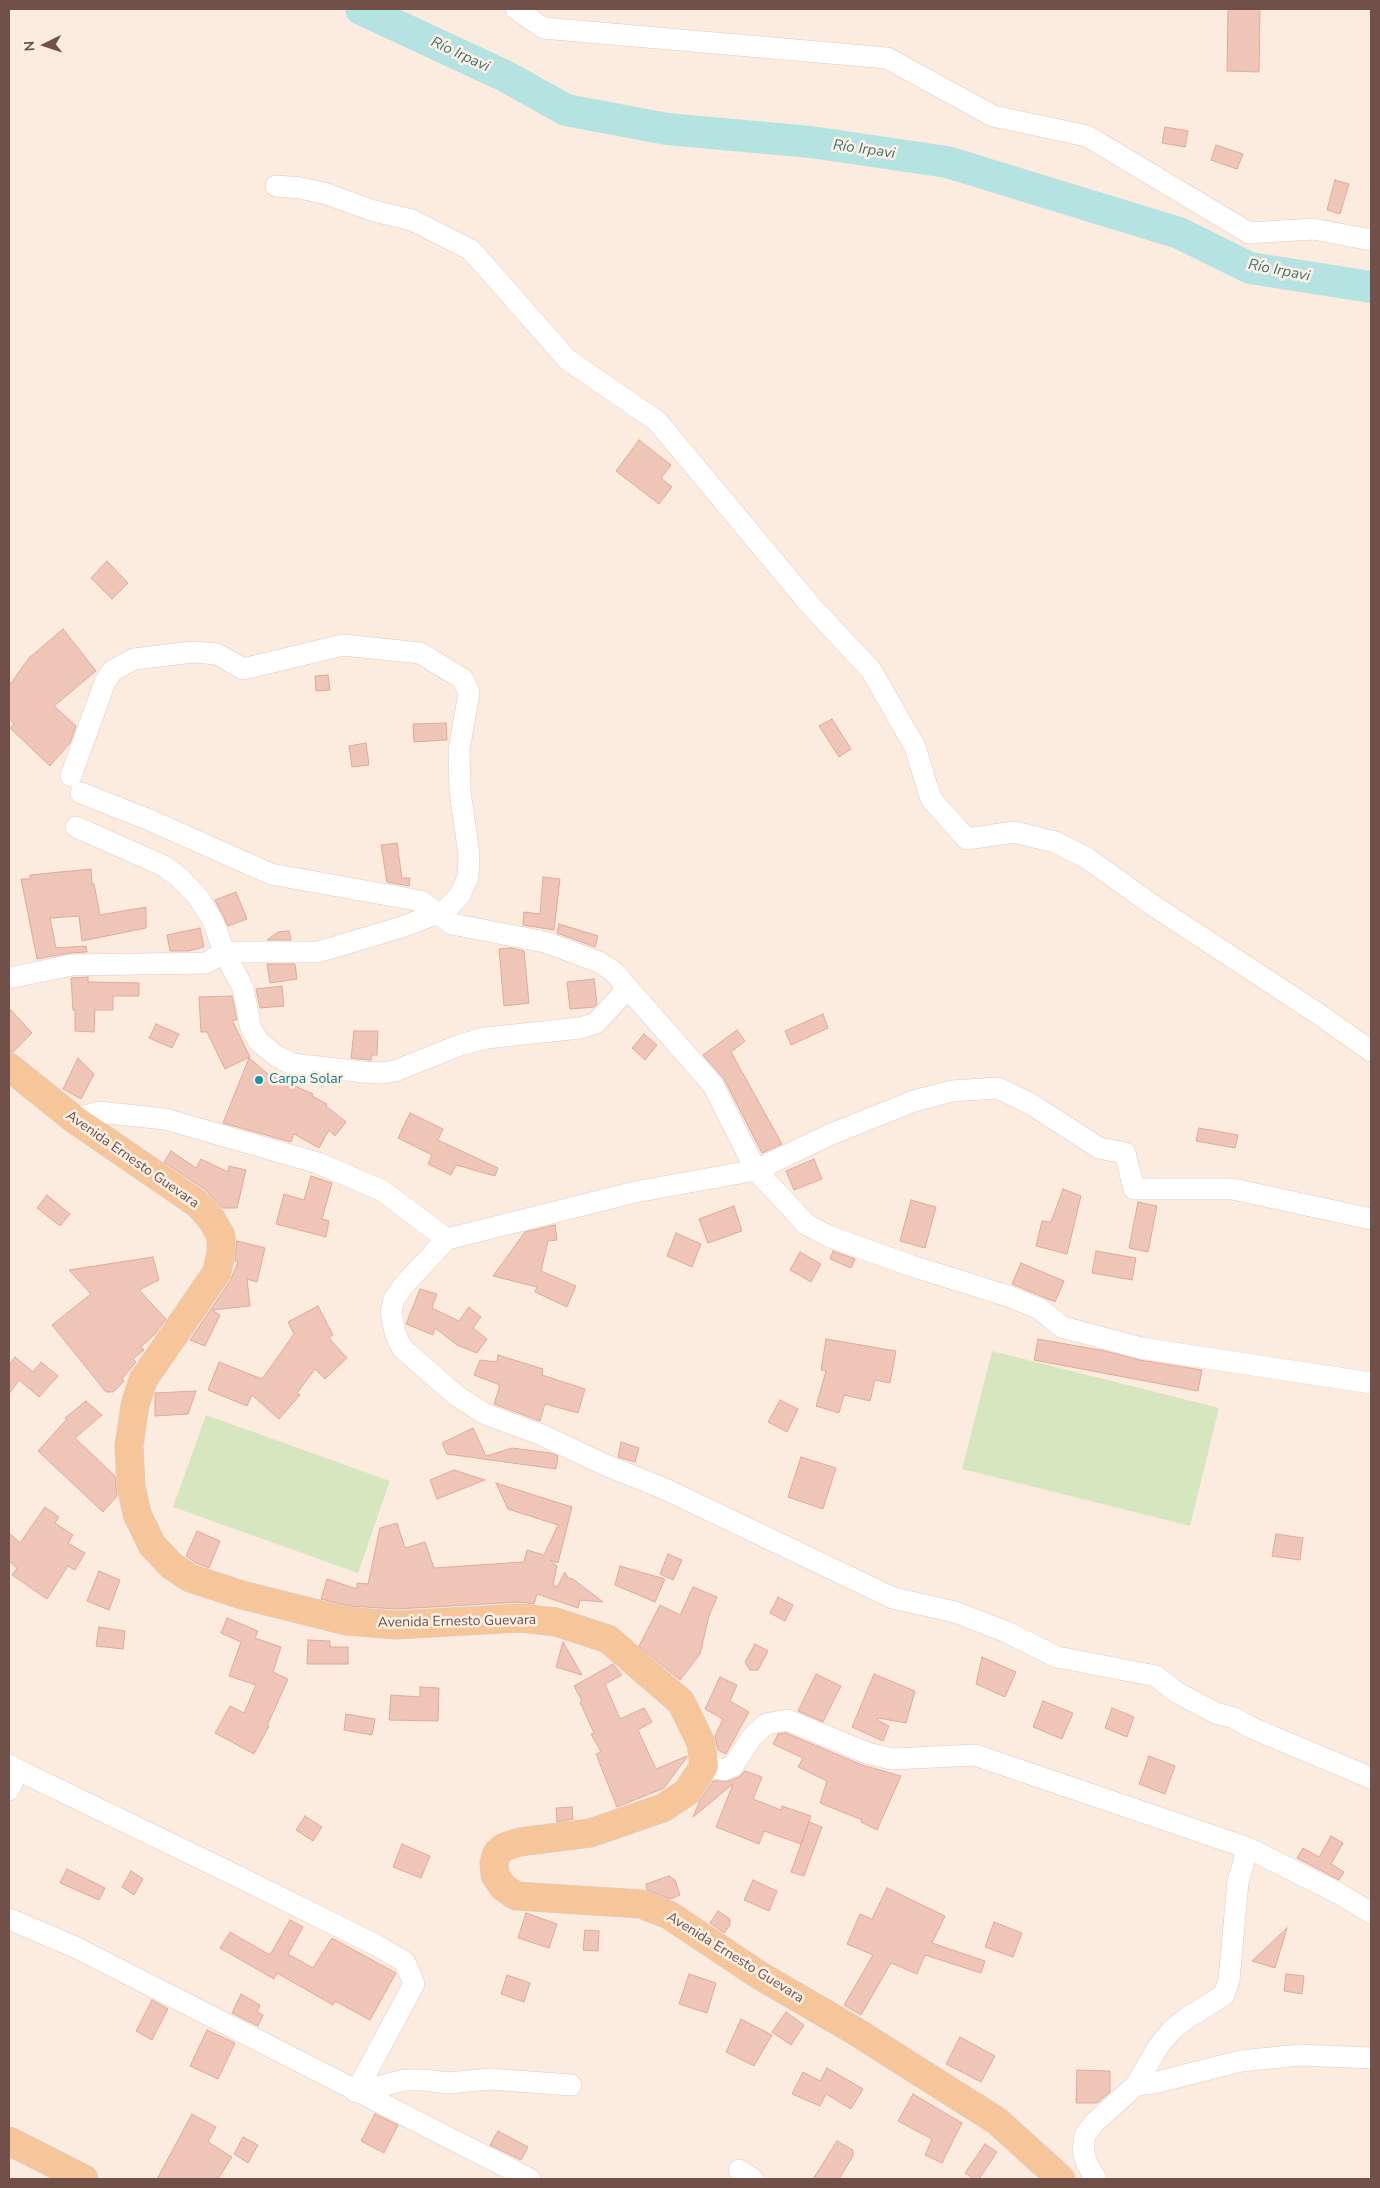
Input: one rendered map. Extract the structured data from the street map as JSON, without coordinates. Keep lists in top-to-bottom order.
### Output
{
  "streets": {
    "main road": ["Avenida Ernesto Guevara"]
  },
  "water": ["Río Irpavi"],
  "places": ["Carpa Solar"],
  "north": "left"
}
